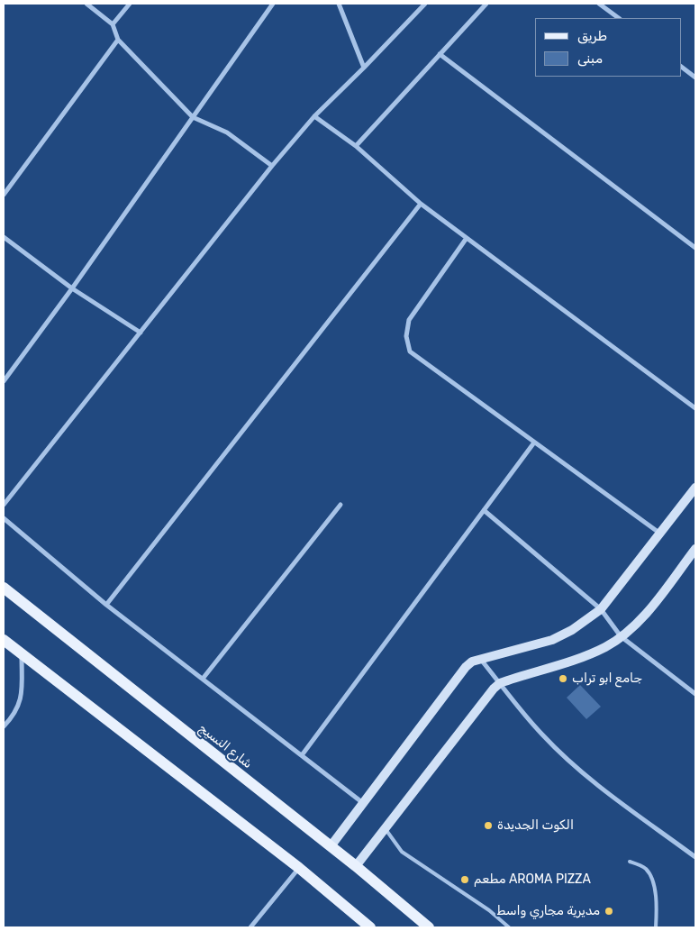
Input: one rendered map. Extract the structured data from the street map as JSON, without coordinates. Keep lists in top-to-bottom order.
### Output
{
  "streets": {
    "main road": ["شارع النسيج"]
  },
  "places": [
    "جامع ابو تراب",
    "الكوت الجديدة",
    "مطعم AROMA PIZZA",
    "مديرية مجاري واسط"
  ],
  "legend": ["طريق", "مبنى"]
}
